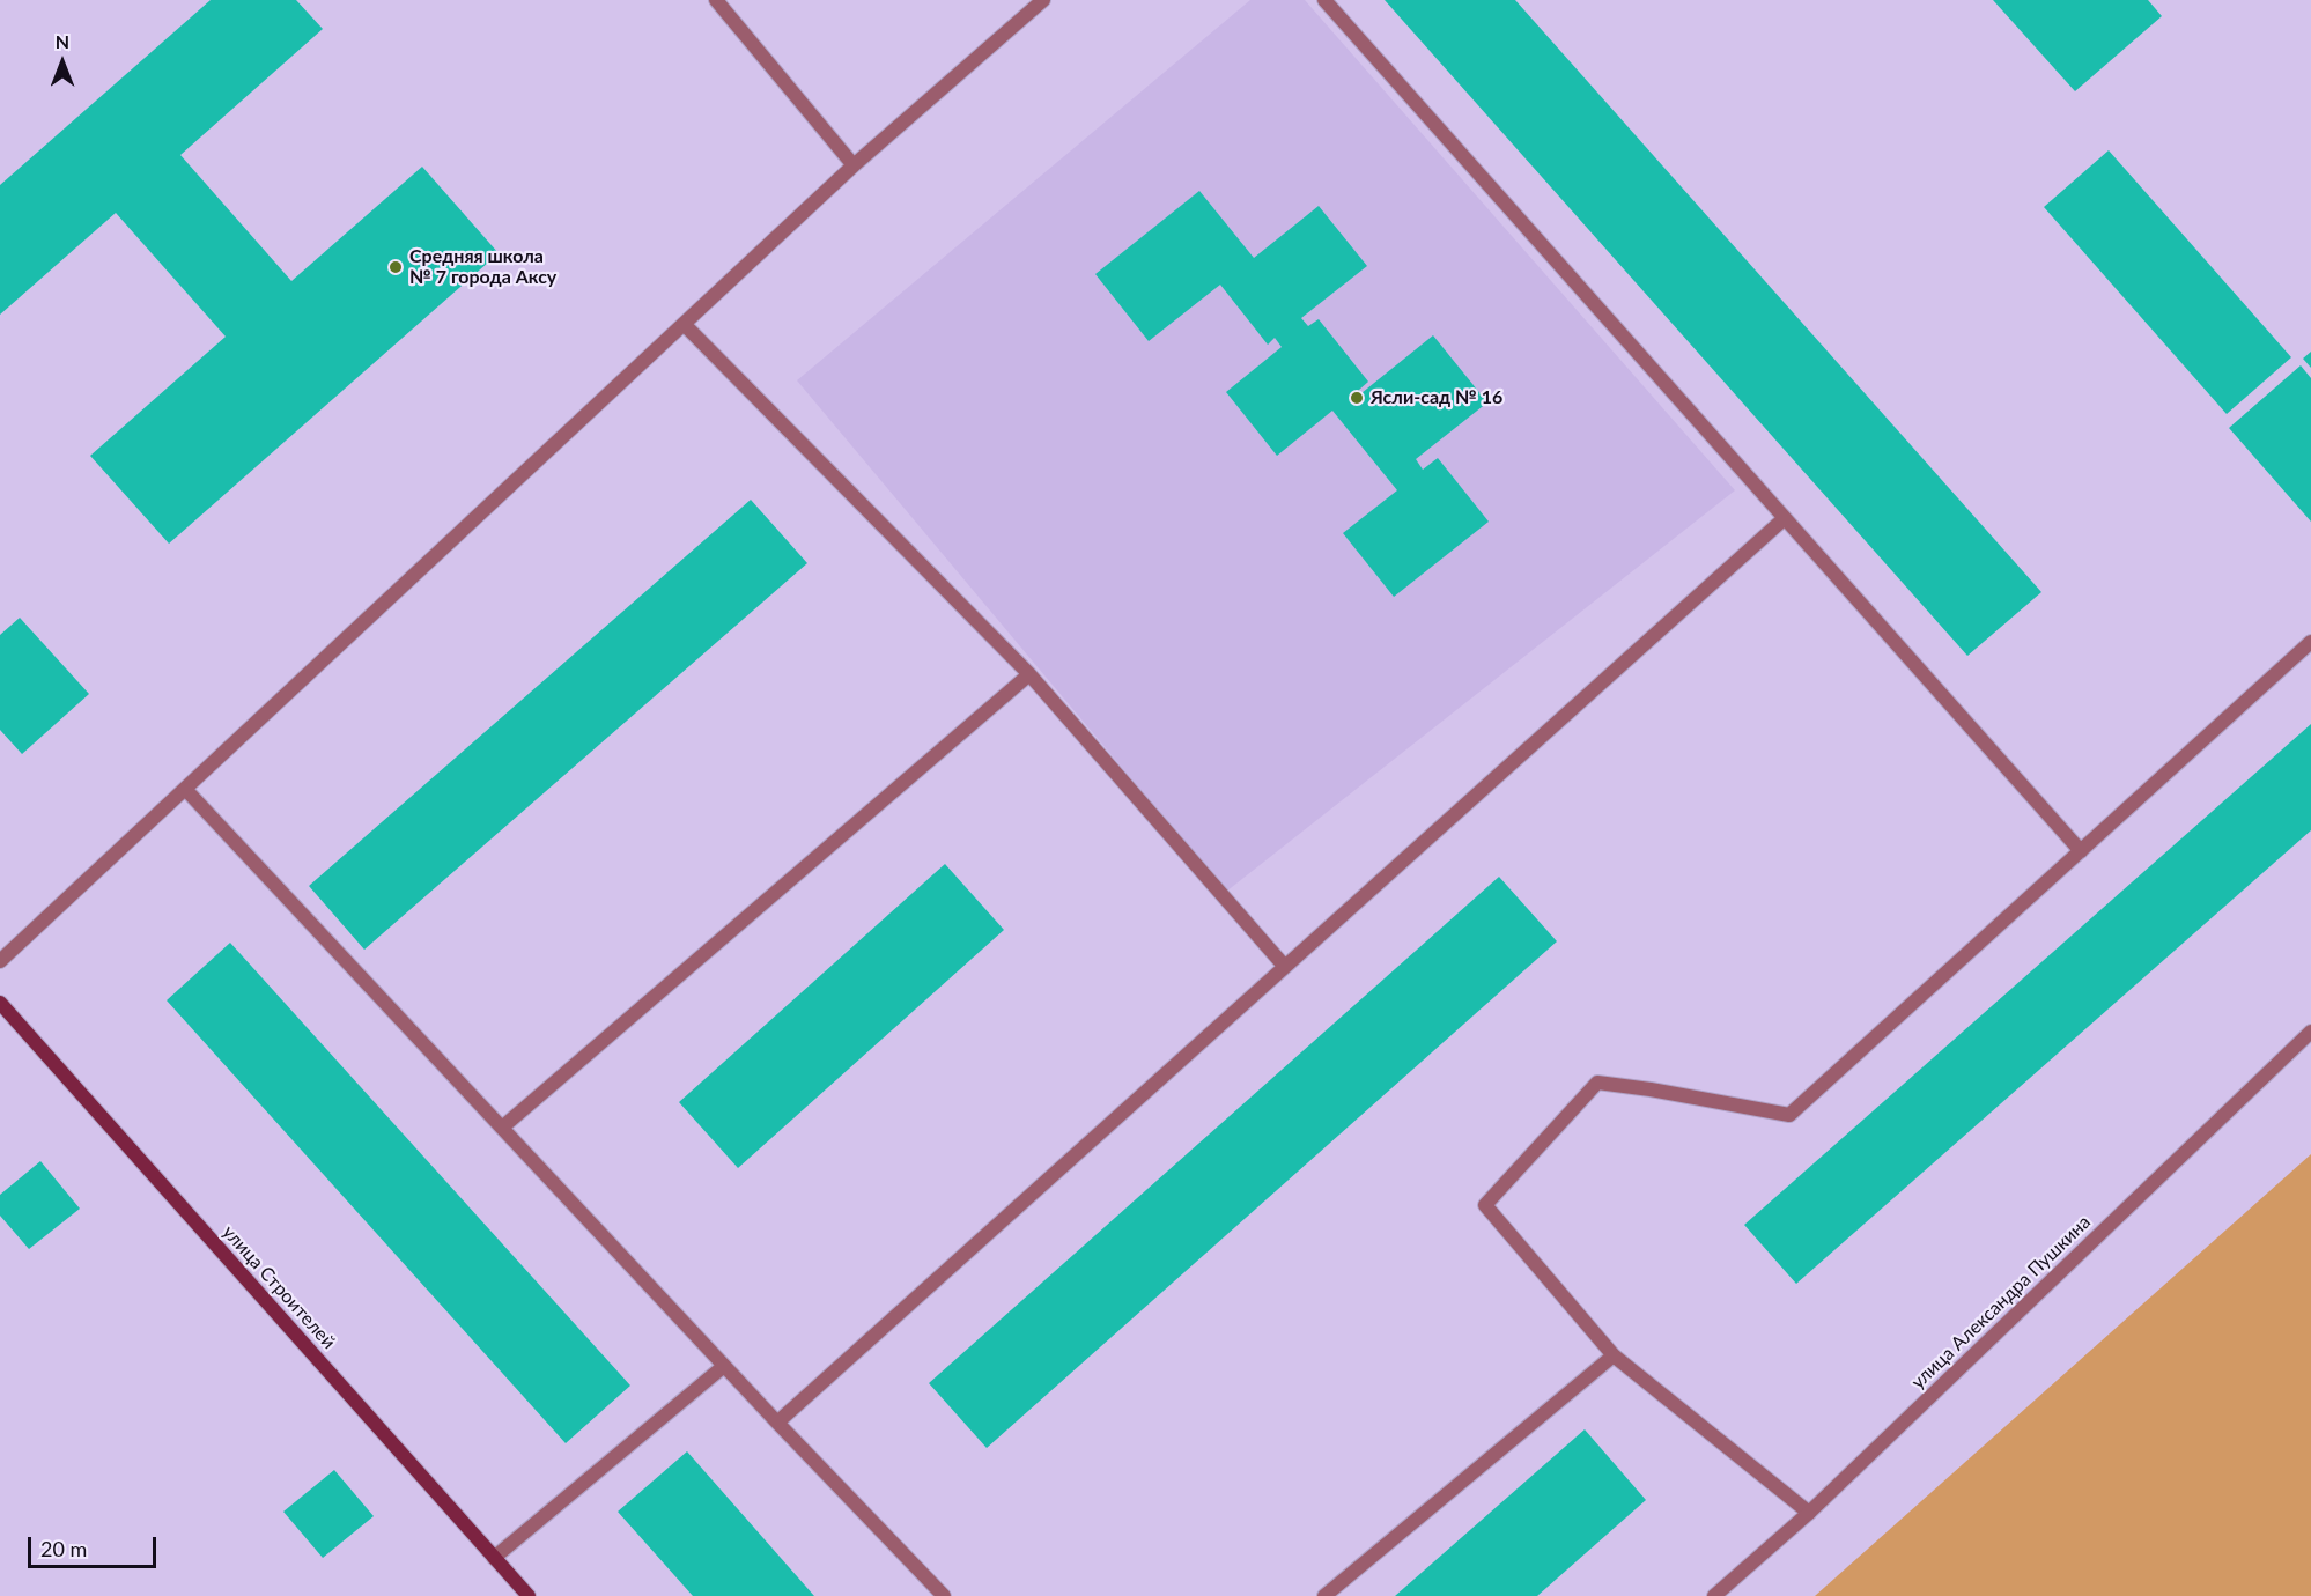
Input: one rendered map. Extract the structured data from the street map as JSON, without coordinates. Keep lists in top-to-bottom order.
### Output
{
  "streets": {
    "street": ["улица Строителей", "улица Александра Пушкина"]
  },
  "places": ["Средняя школа № 7 города Аксу", "Ясли-сад № 16"],
  "scale_bar": "20 m",
  "north": "top"
}
